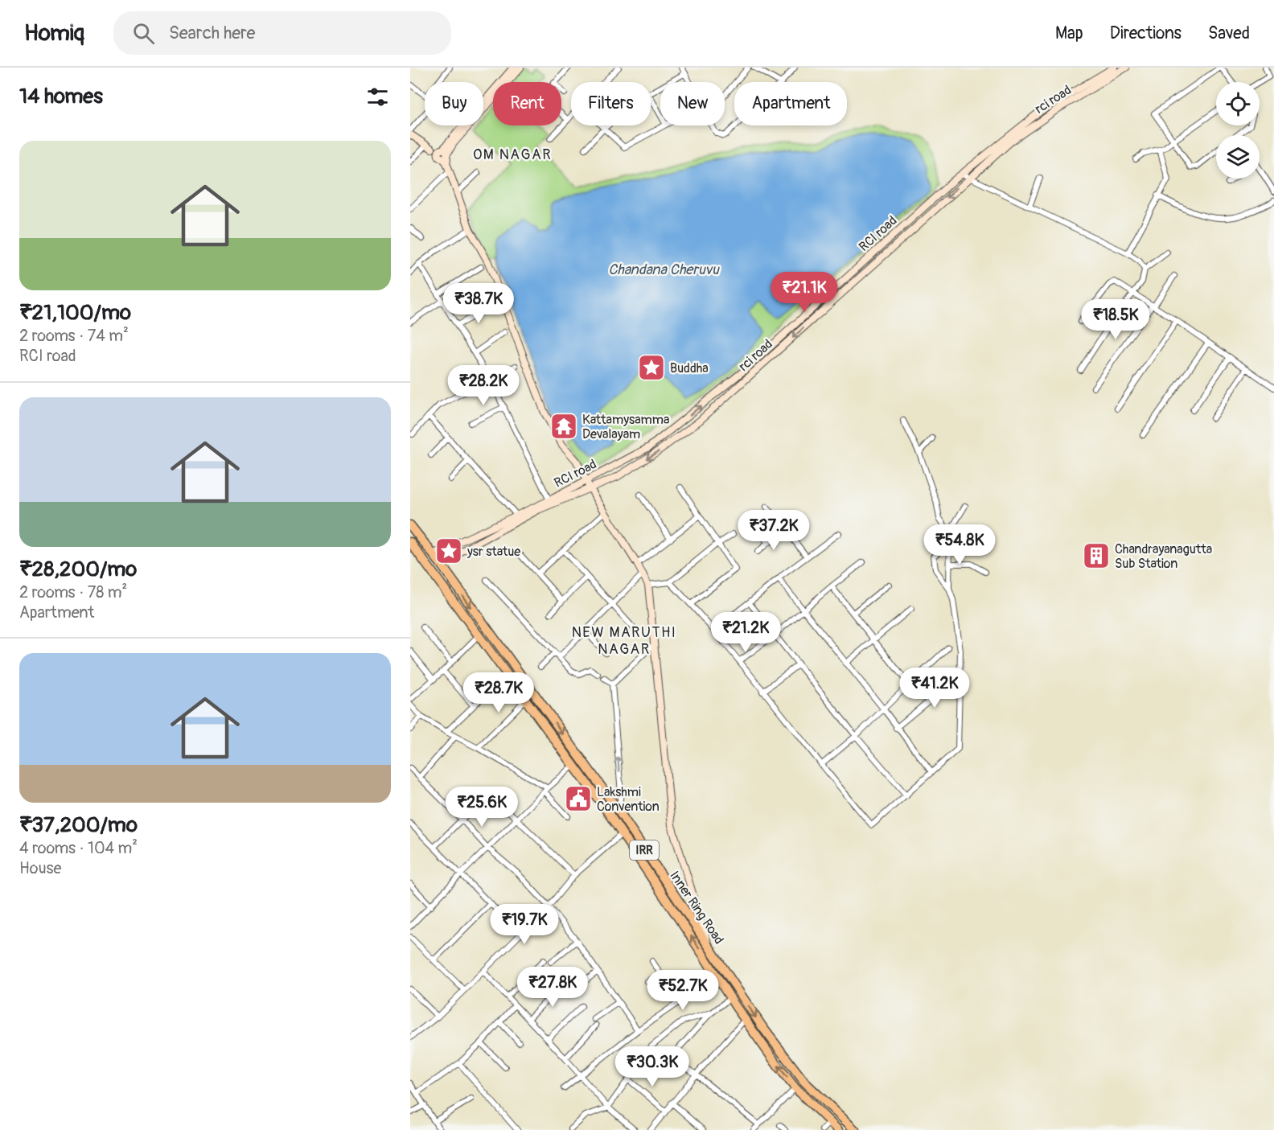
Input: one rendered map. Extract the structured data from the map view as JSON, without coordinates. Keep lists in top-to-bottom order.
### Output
{
  "streets": {
    "highway": ["IRR", "Inner Ring Road"],
    "main road": ["rci road", "RCI road"]
  },
  "crossings": [
    ["rci road", "RCI road"],
    ["rci road", "Inner Ring Road"],
    ["RCI road", "Inner Ring Road"]
  ],
  "one_way": ["rci road", "RCI road"],
  "districts": ["OM NAGAR", "NEW MARUTHI NAGAR"],
  "water": ["Chandana Cheruvu"],
  "places": {
    "place": ["Buddha", "ysr statue"],
    "temple": ["Kattamysamma Devalayam"],
    "building": ["Chandrayanagutta Sub Station"],
    "public building": ["Lakshmi Convention"]
  },
  "page": {
    "header": "Homiq",
    "search": "Search here",
    "nav": ["Map", "Directions", "Saved"],
    "heading": "14 homes",
    "chip": [
      "Buy",
      "Rent",
      "Filters",
      "New",
      "Apartment"
    ],
    "list": [
      {
        "name": "₹21,100/mo",
        "note": "2 rooms · 74 m² · RCI road"
      },
      {
        "name": "₹28,200/mo",
        "note": "2 rooms · 78 m² · Apartment"
      },
      {
        "name": "₹37,200/mo",
        "note": "4 rooms · 104 m² · House"
      }
    ],
    "price": [
      "₹21.1K",
      "₹38.7K",
      "₹18.5K",
      "₹28.2K",
      "₹37.2K",
      "₹54.8K",
      "₹21.2K",
      "₹41.2K",
      "₹28.7K",
      "₹25.6K",
      "₹19.7K",
      "₹27.8K",
      "₹52.7K",
      "₹30.3K"
    ]
  }
}
